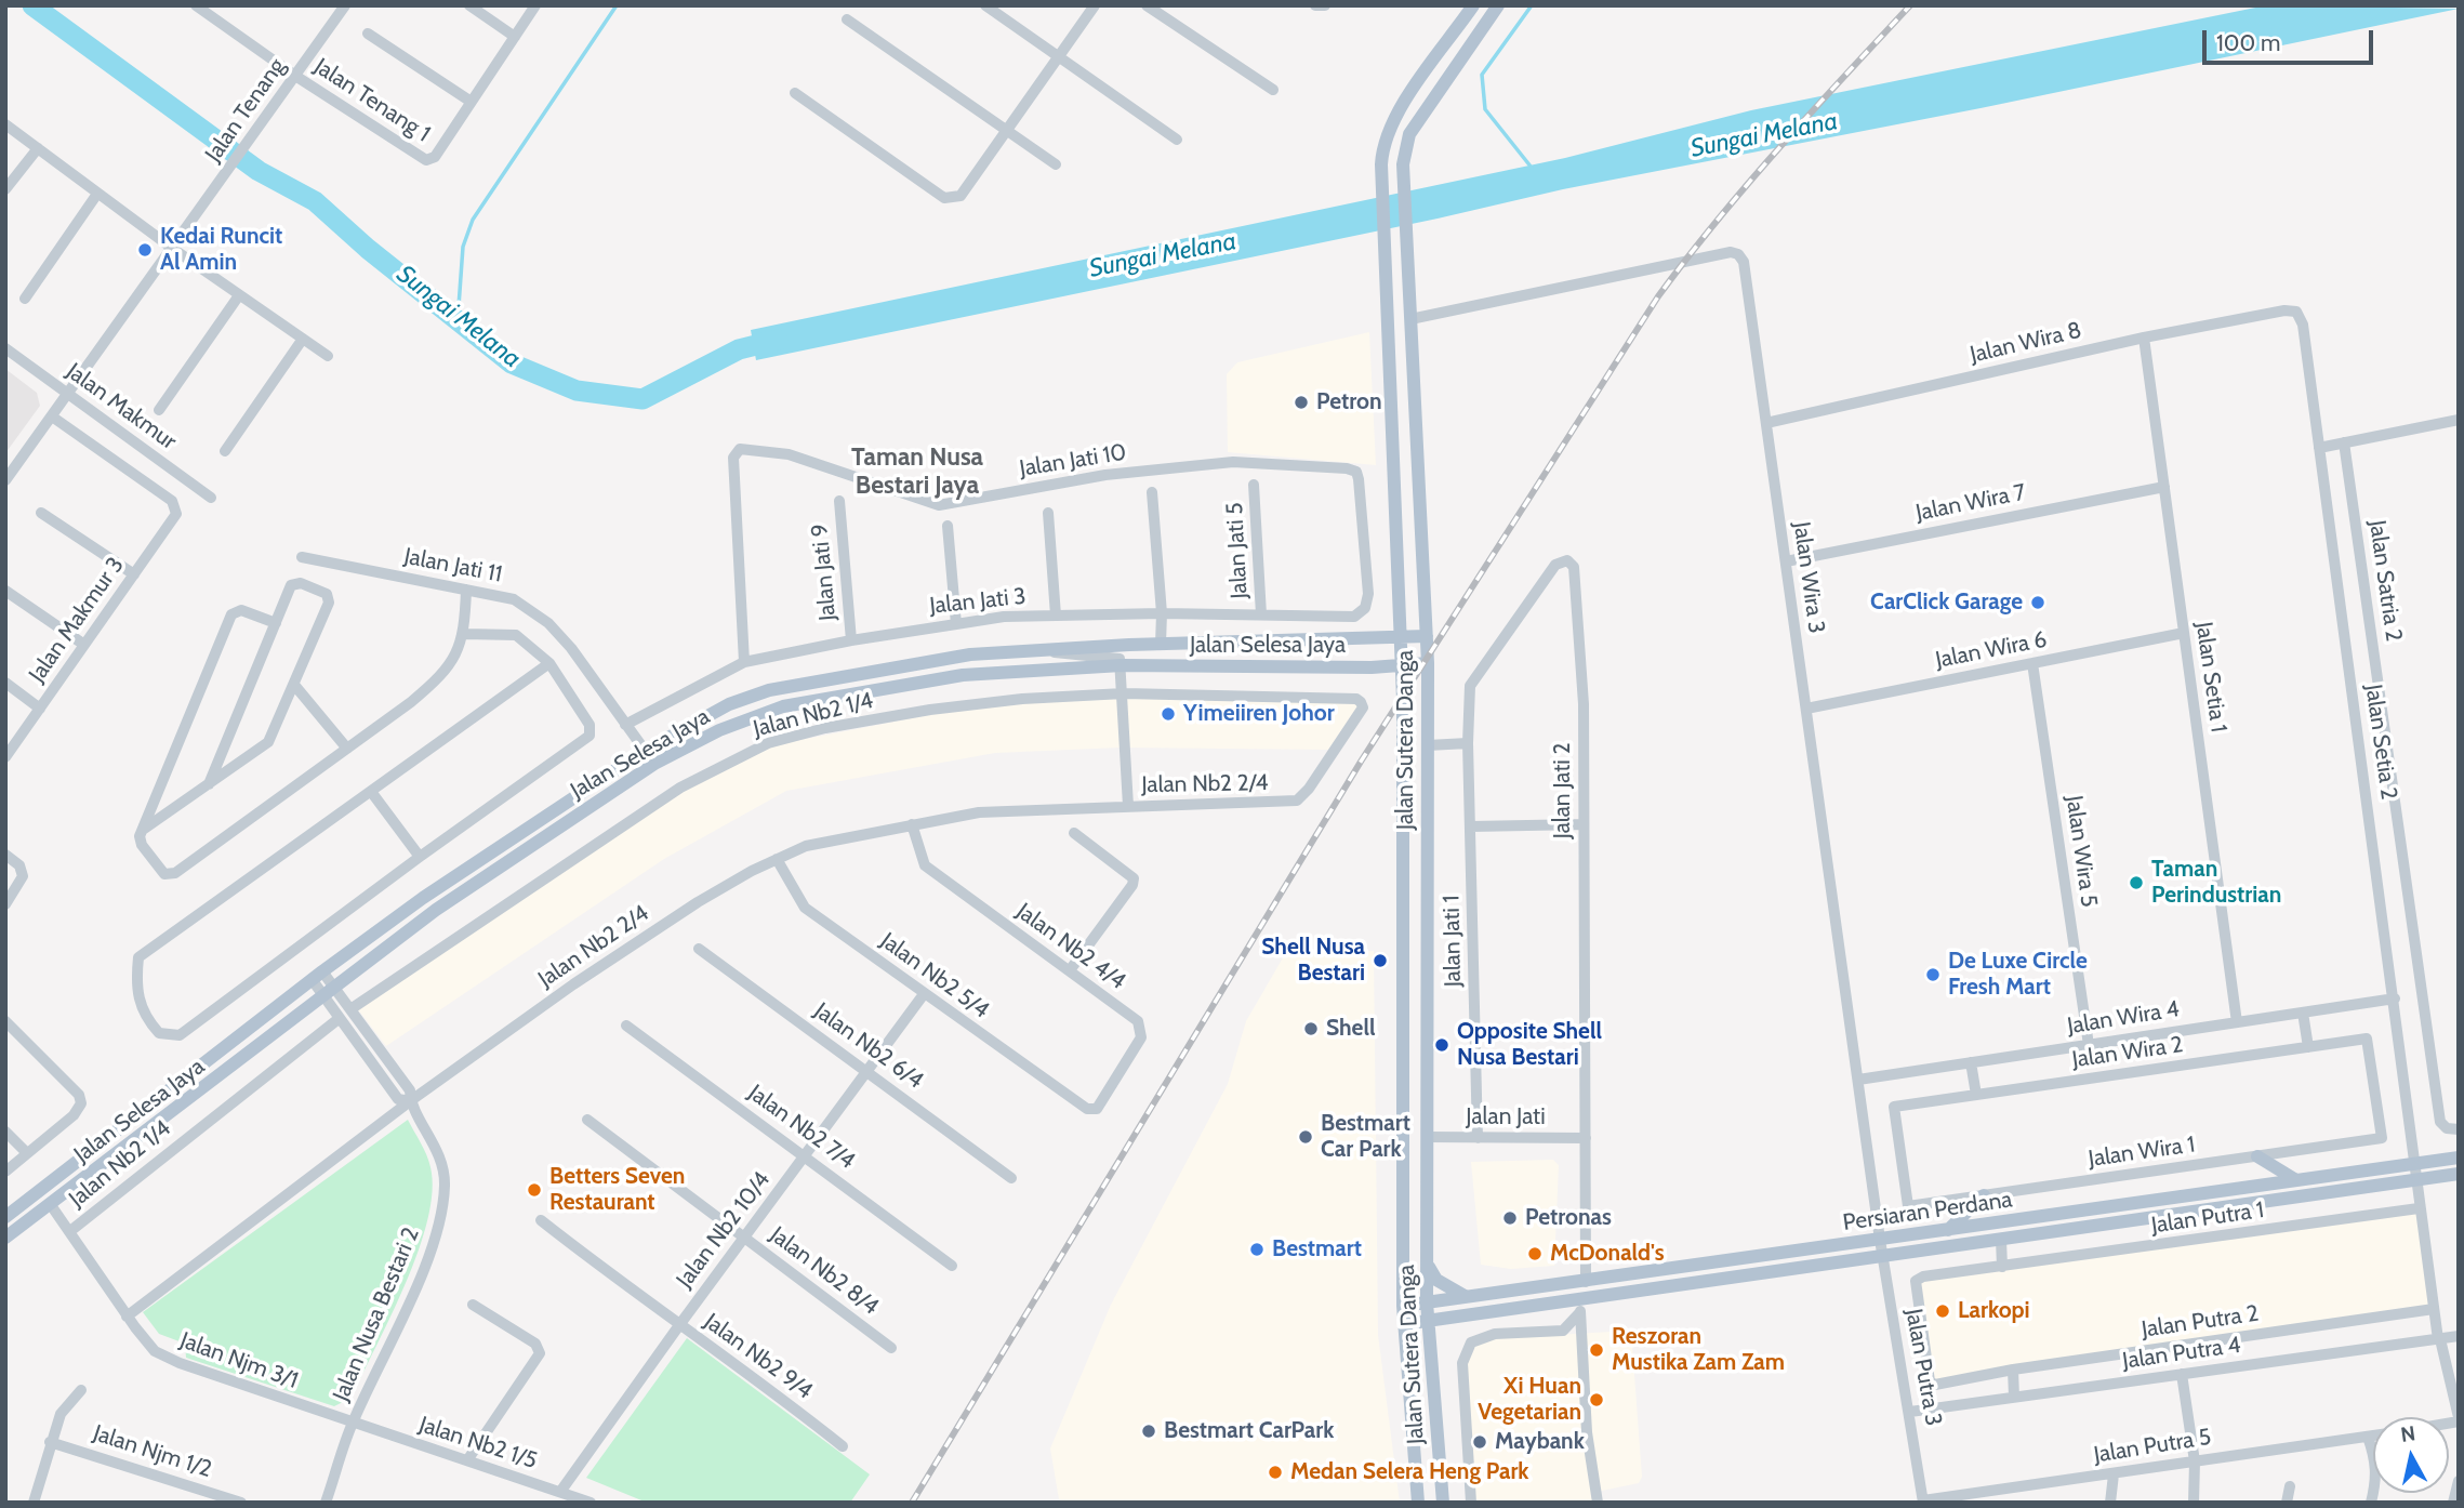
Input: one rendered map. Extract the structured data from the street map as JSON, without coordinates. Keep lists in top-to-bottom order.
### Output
{
  "streets": {
    "main road": ["Jalan Selesa Jaya", "Jalan Sutera Danga", "Persiaran Perdana"],
    "street": [
      "Jalan Tenang 1",
      "Jalan Tenang",
      "Jalan Wira 8",
      "Jalan Makmur",
      "Jalan Jati 10",
      "Jalan Wira 7",
      "Jalan Jati 5",
      "Jalan Jati 11",
      "Jalan Jati 9",
      "Jalan Wira 3",
      "Jalan Satria 2",
      "Jalan Jati 3",
      "Jalan Makmur 3",
      "Jalan Wira 6",
      "Jalan Setia 1",
      "Jalan Nb2 1/4",
      "Jalan Setia 2",
      "Jalan Nb2 2/4",
      "Jalan Jati 2",
      "Jalan Wira 5",
      "Jalan Jati 1",
      "Jalan Nb2 4/4",
      "Jalan Nb2 5/4",
      "Jalan Wira 4",
      "Jalan Nb2 6/4",
      "Jalan Wira 2",
      "Jalan Jati",
      "Jalan Nb2 7/4",
      "Jalan Wira 1",
      "Jalan Putra 1",
      "Jalan Nb2 10/4",
      "Jalan Nb2 8/4",
      "Jalan Nusa Bestari 2",
      "Jalan Putra 2",
      "Jalan Putra 4",
      "Jalan Nb2 9/4",
      "Jalan Njm 3/1",
      "Jalan Putra 3",
      "Jalan Nb2 1/5",
      "Jalan Putra 5",
      "Jalan Njm 1/2"
    ]
  },
  "crossings": [
    ["Jalan Tenang 1", "Jalan Tenang"],
    ["Jalan Tenang", "Jalan Makmur"],
    ["Jalan Tenang", "Jalan Makmur 3"],
    ["Jalan Wira 8", "Jalan Wira 3"],
    ["Jalan Wira 8", "Jalan Setia 1"],
    ["Jalan Wira 8", "Jalan Setia 2"],
    ["Jalan Jati 10", "Jalan Jati 3"],
    ["Jalan Wira 7", "Jalan Wira 3"],
    ["Jalan Wira 7", "Jalan Setia 1"],
    ["Jalan Jati 5", "Jalan Jati 3"],
    ["Jalan Jati 11", "Jalan Jati 3"],
    ["Jalan Jati 11", "Jalan Selesa Jaya"],
    ["Jalan Jati 9", "Jalan Jati 3"],
    ["Jalan Wira 3", "Jalan Wira 6"],
    ["Jalan Wira 3", "Jalan Sutera Danga"],
    ["Jalan Wira 3", "Jalan Wira 4"],
    ["Jalan Wira 3", "Persiaran Perdana"],
    ["Jalan Wira 3", "Jalan Putra 3"],
    ["Jalan Selesa Jaya", "Jalan Sutera Danga"],
    ["Jalan Selesa Jaya", "Jalan Nusa Bestari 2"],
    ["Jalan Wira 6", "Jalan Setia 1"],
    ["Jalan Wira 6", "Jalan Wira 5"],
    ["Jalan Setia 1", "Jalan Wira 4"],
    ["Jalan Nb2 1/4", "Jalan Nb2 2/4"],
    ["Jalan Nb2 1/4", "Jalan Nusa Bestari 2"],
    ["Jalan Sutera Danga", "Jalan Jati"],
    ["Jalan Sutera Danga", "Persiaran Perdana"],
    ["Jalan Setia 2", "Jalan Wira 4"],
    ["Jalan Setia 2", "Persiaran Perdana"],
    ["Jalan Setia 2", "Jalan Putra 1"],
    ["Jalan Setia 2", "Jalan Putra 2"],
    ["Jalan Setia 2", "Jalan Putra 4"],
    ["Jalan Nb2 2/4", "Jalan Nb2 4/4"],
    ["Jalan Nb2 2/4", "Jalan Nb2 5/4"],
    ["Jalan Nb2 2/4", "Jalan Nusa Bestari 2"],
    ["Jalan Nb2 2/4", "Jalan Njm 3/1"],
    ["Jalan Jati 2", "Jalan Jati 1"],
    ["Jalan Jati 2", "Jalan Jati"],
    ["Jalan Jati 2", "Persiaran Perdana"],
    ["Jalan Wira 5", "Jalan Wira 4"],
    ["Jalan Jati 1", "Jalan Jati"],
    ["Jalan Nb2 4/4", "Jalan Nb2 5/4"],
    ["Jalan Nb2 5/4", "Jalan Nb2 10/4"],
    ["Jalan Nb2 6/4", "Jalan Nb2 10/4"],
    ["Jalan Wira 2", "Jalan Wira 1"],
    ["Jalan Nb2 7/4", "Jalan Nb2 10/4"],
    ["Persiaran Perdana", "Jalan Putra 3"],
    ["Jalan Putra 1", "Jalan Putra 2"],
    ["Jalan Nb2 10/4", "Jalan Nb2 8/4"],
    ["Jalan Nb2 10/4", "Jalan Nb2 9/4"],
    ["Jalan Nb2 10/4", "Jalan Nb2 1/5"],
    ["Jalan Nusa Bestari 2", "Jalan Njm 3/1"],
    ["Jalan Nusa Bestari 2", "Jalan Nb2 1/5"],
    ["Jalan Putra 4", "Jalan Putra 3"],
    ["Jalan Njm 3/1", "Jalan Nb2 1/5"],
    ["Jalan Putra 3", "Jalan Putra 5"]
  ],
  "districts": ["Taman Nusa Bestari Jaya"],
  "water": ["Sungai Melana"],
  "places": [
    "Kedai Runcit Al Amin",
    "Petron",
    "CarClick Garage",
    "Yimeiiren Johor",
    "Taman Perindustrian",
    "Shell Nusa Bestari",
    "De Luxe Circle Fresh Mart",
    "Shell",
    "Opposite Shell Nusa Bestari",
    "Bestmart Car Park",
    "Betters Seven Restaurant",
    "Petronas",
    "Bestmart",
    "McDonald's",
    "Larkopi",
    "Reszoran Mustika Zam Zam",
    "Xi Huan Vegetarian",
    "Bestmart CarPark",
    "Maybank",
    "Medan Selera Heng Park"
  ],
  "scale_bar": "100 m",
  "north": "top"
}
